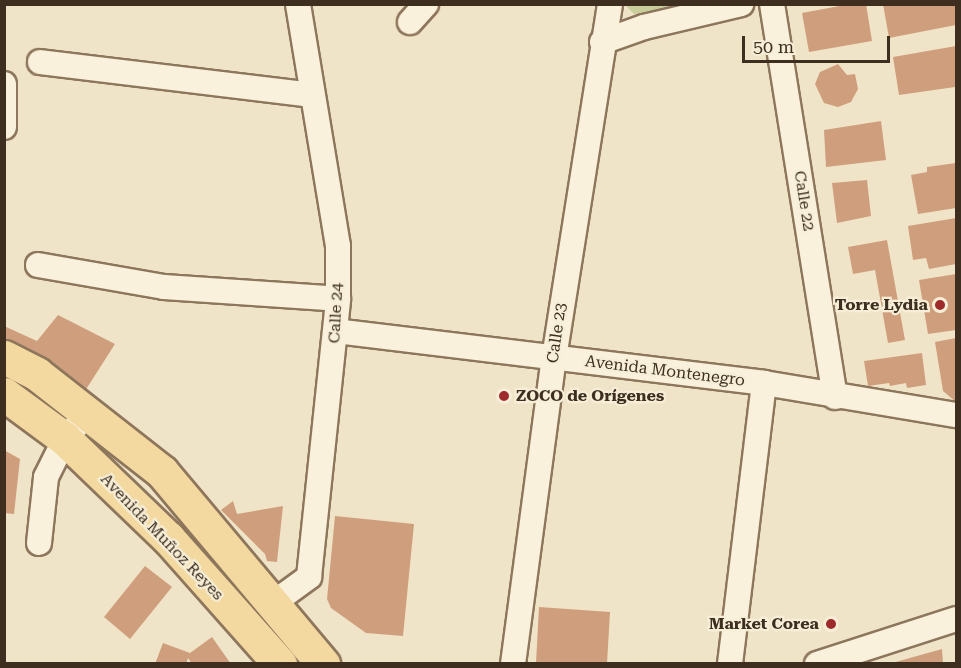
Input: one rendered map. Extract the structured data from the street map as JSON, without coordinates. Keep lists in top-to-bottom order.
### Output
{
  "streets": {
    "main road": ["Avenida Muñoz Reyes"],
    "street": [
      "Calle 22",
      "Calle 24",
      "Calle 23",
      "Avenida Montenegro"
    ]
  },
  "crossings": [
    ["Calle 22", "Avenida Montenegro"],
    ["Calle 24", "Avenida Montenegro"],
    ["Calle 23", "Avenida Montenegro"]
  ],
  "places": ["Torre Lydia", "ZOCO de Orígenes", "Market Corea"],
  "scale_bar": "50 m"
}
